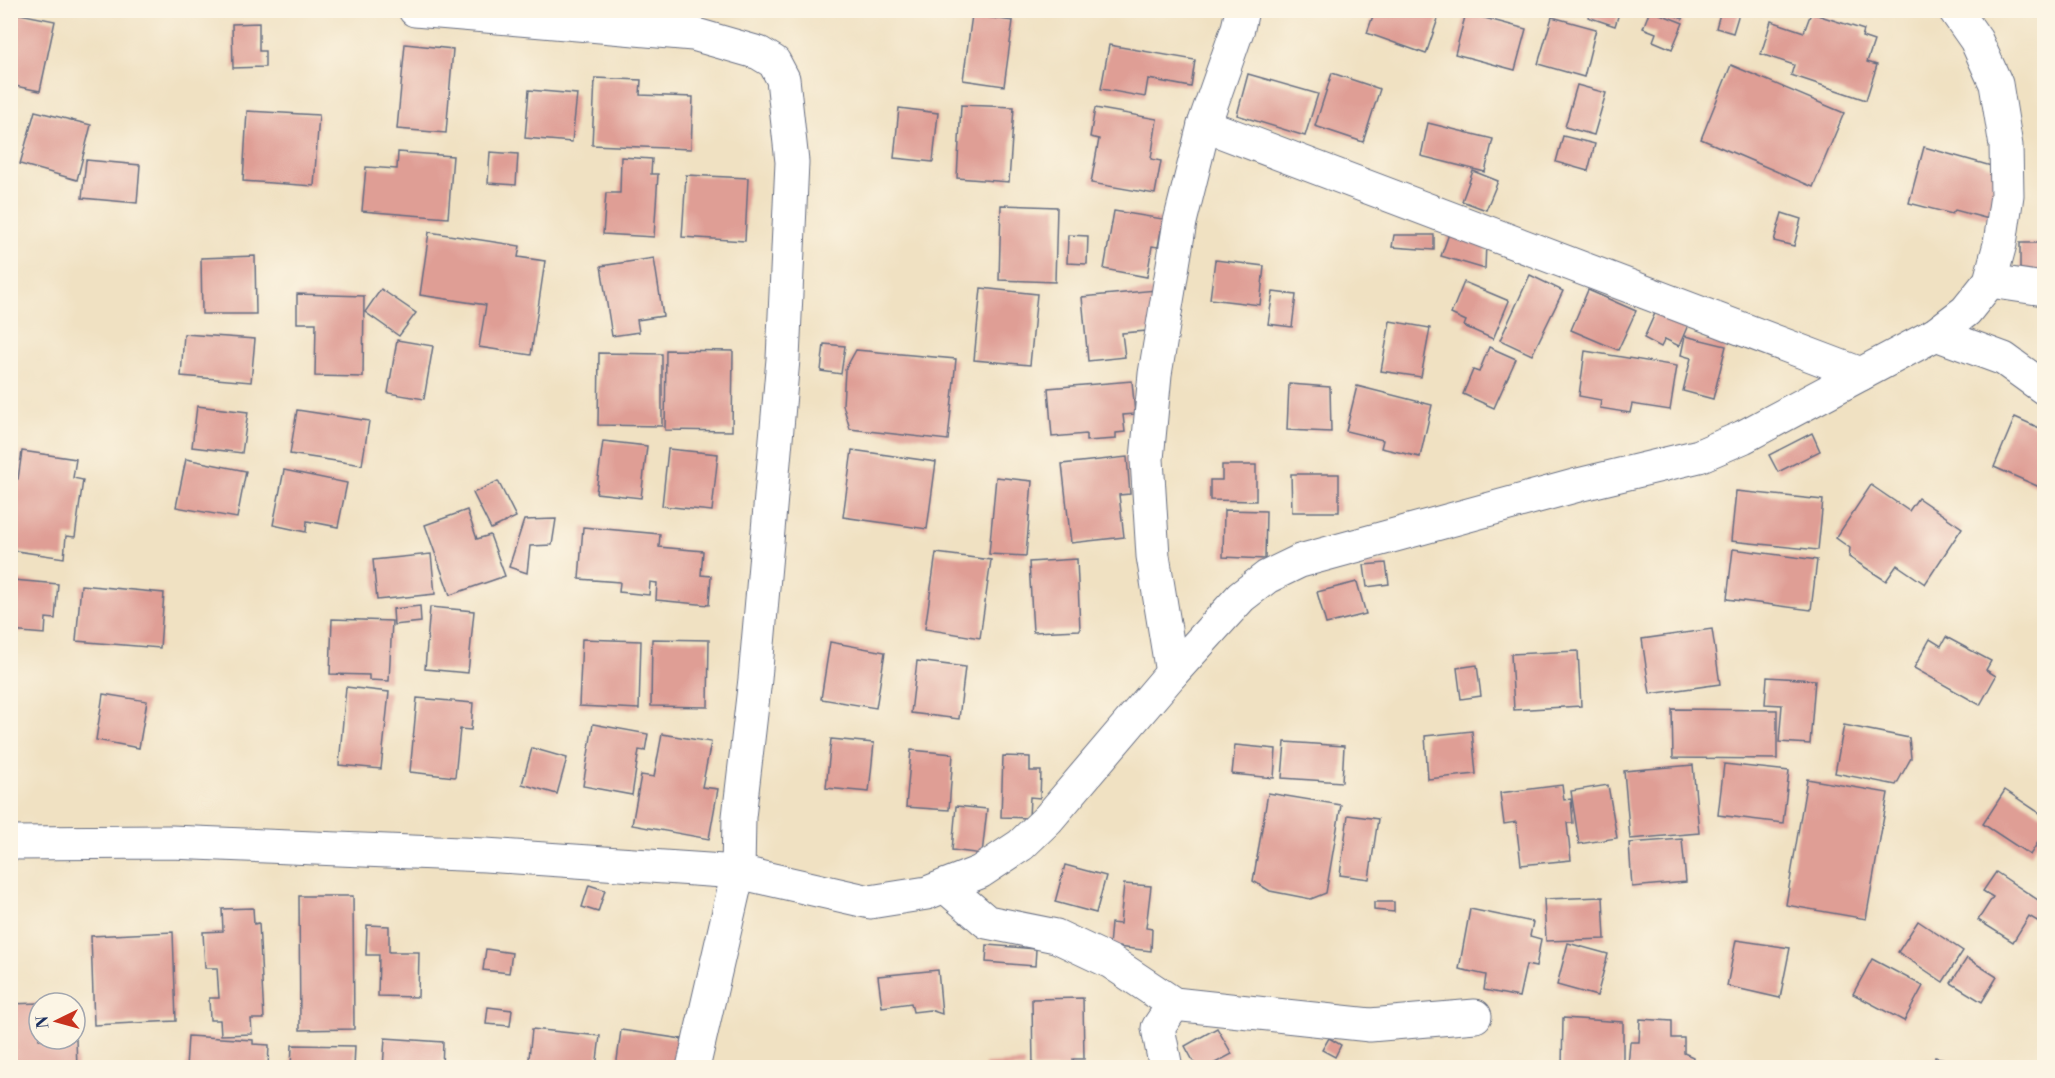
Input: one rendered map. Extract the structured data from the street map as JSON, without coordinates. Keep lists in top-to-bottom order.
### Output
{
  "north": "left"
}
